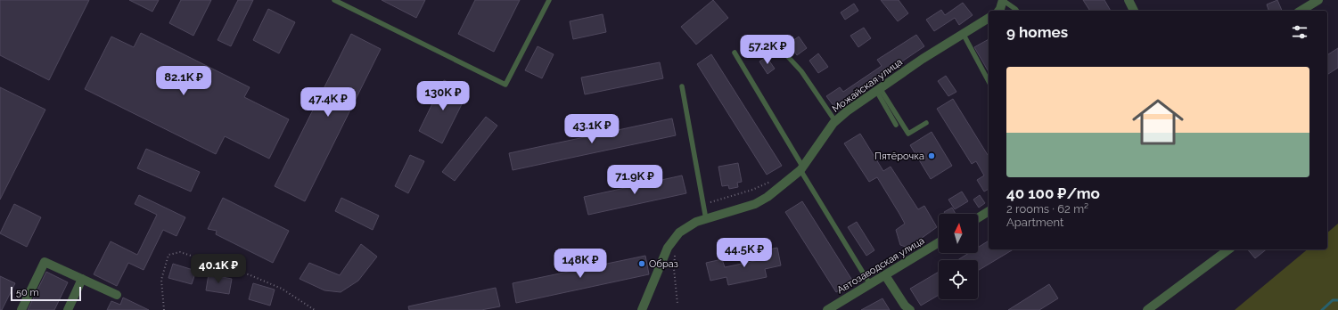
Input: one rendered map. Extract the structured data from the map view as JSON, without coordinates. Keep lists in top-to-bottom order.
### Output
{
  "streets": {
    "street": ["Можайская улица", "Автозаводская улица"]
  },
  "places": ["Пятёрочка", "Образ"],
  "scale_bar": "50 m",
  "north": "top",
  "page": {
    "heading": "9 homes",
    "price": [
      "57.2K ₽",
      "82.1K ₽",
      "130K ₽",
      "47.4K ₽",
      "43.1K ₽",
      "71.9K ₽",
      "44.5K ₽",
      "148K ₽",
      "40.1K ₽"
    ],
    "list": [
      {
        "name": "40 100 ₽/mo",
        "note": "2 rooms · 62 m² · Apartment"
      }
    ],
    "scale": "50 m"
  }
}
